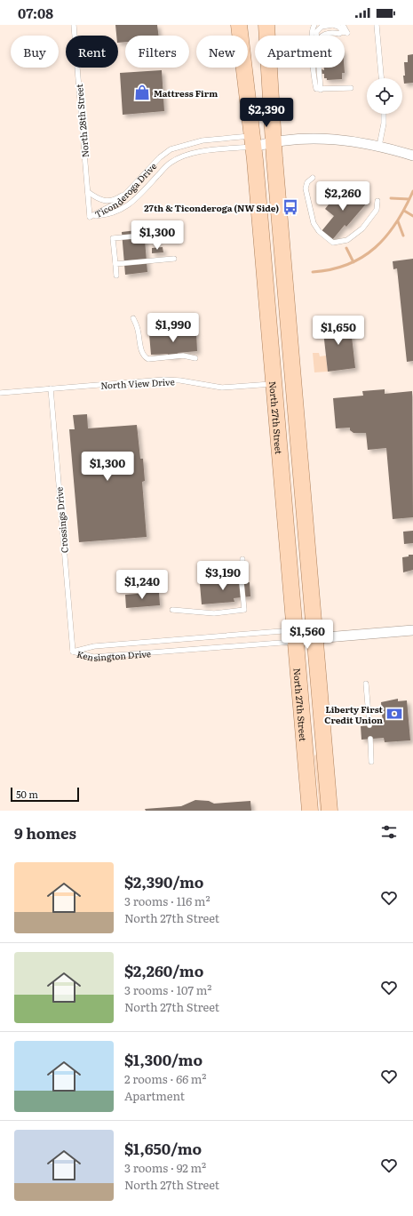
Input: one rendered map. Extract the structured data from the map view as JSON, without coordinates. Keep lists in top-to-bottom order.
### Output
{
  "streets": {
    "main road": ["North 27th Street"],
    "street": ["Ticonderoga Drive", "Kensington Drive"],
    "lane": ["North 28th Street", "North View Drive", "Crossings Drive"]
  },
  "crossings": [
    ["North 28th Street", "Ticonderoga Drive"],
    ["Ticonderoga Drive", "North 27th Street"],
    ["North View Drive", "North 27th Street"],
    ["North View Drive", "Crossings Drive"],
    ["North 27th Street", "Kensington Drive"],
    ["Crossings Drive", "Kensington Drive"]
  ],
  "places": {
    "shop": ["Mattress Firm"],
    "bus stop": ["27th & Ticonderoga (NW Side)"],
    "bank": ["Liberty First Credit Union"]
  },
  "scale_bar": "50 m",
  "page": {
    "status": "07:08",
    "chip": [
      "Buy",
      "Rent",
      "Filters",
      "New",
      "Apartment"
    ],
    "price": [
      "$2,390",
      "$2,260",
      "$1,300",
      "$1,990",
      "$1,650",
      "$1,300",
      "$3,190",
      "$1,240",
      "$1,560"
    ],
    "scale": "50 m",
    "heading": "9 homes",
    "list": [
      {
        "name": "$2,390/mo",
        "note": "3 rooms · 116 m² · North 27th Street"
      },
      {
        "name": "$2,260/mo",
        "note": "3 rooms · 107 m² · North 27th Street"
      },
      {
        "name": "$1,300/mo",
        "note": "2 rooms · 66 m² · Apartment"
      },
      {
        "name": "$1,650/mo",
        "note": "3 rooms · 92 m² · North 27th Street"
      }
    ]
  }
}
